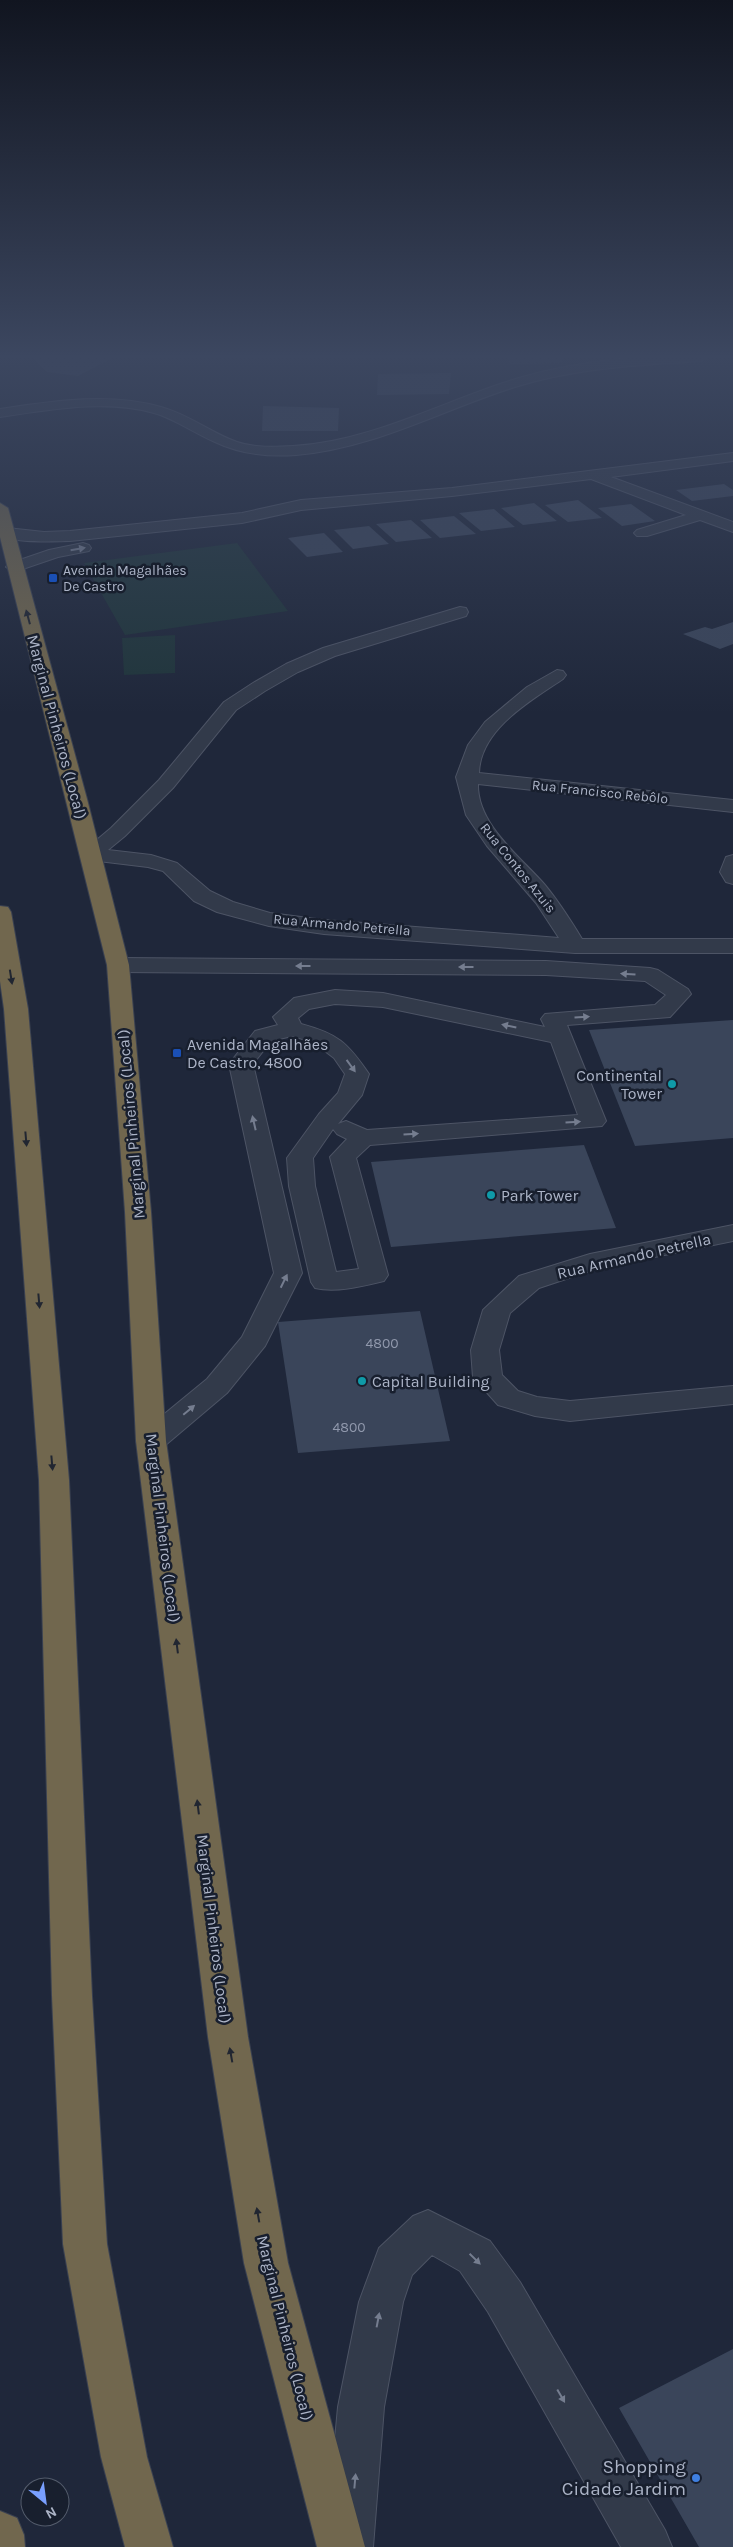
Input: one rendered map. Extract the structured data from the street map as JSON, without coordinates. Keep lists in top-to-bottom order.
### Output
{
  "streets": {
    "highway": ["Marginal Pinheiros (Local)"],
    "street": ["Rua Francisco Rebôlo", "Rua Contos Azuis", "Rua Armando Petrella"]
  },
  "crossings": [
    ["Marginal Pinheiros (Local)", "Rua Armando Petrella"],
    ["Rua Francisco Rebôlo", "Rua Contos Azuis"],
    ["Rua Contos Azuis", "Rua Armando Petrella"]
  ],
  "places": {
    "transit": ["Avenida Magalhães De Castro", "Avenida Magalhães De Castro, 4800"],
    "other": [
      "Continental Tower",
      "Park Tower",
      "Capital Building",
      "Shopping Cidade Jardim"
    ]
  },
  "house_numbers": ["4800", "4800"],
  "north": "bottom right"
}
